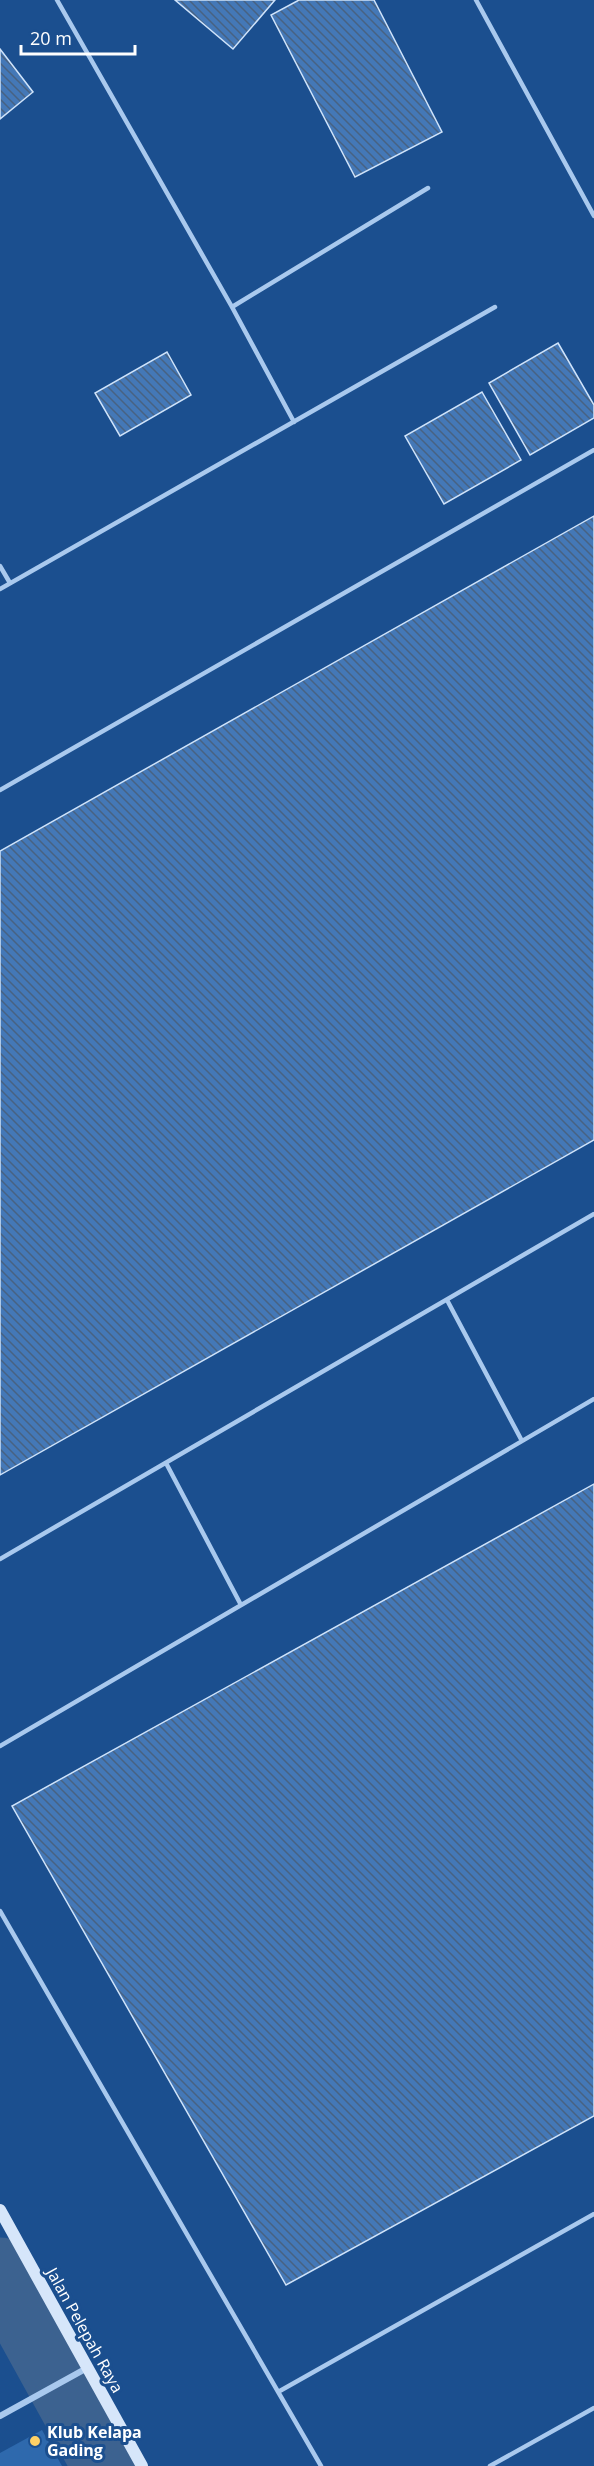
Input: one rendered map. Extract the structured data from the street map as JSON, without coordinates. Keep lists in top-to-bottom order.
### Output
{
  "streets": {
    "street": ["Jalan Pelepah Raya"]
  },
  "places": ["Klub Kelapa Gading"],
  "scale_bar": "20 m"
}
